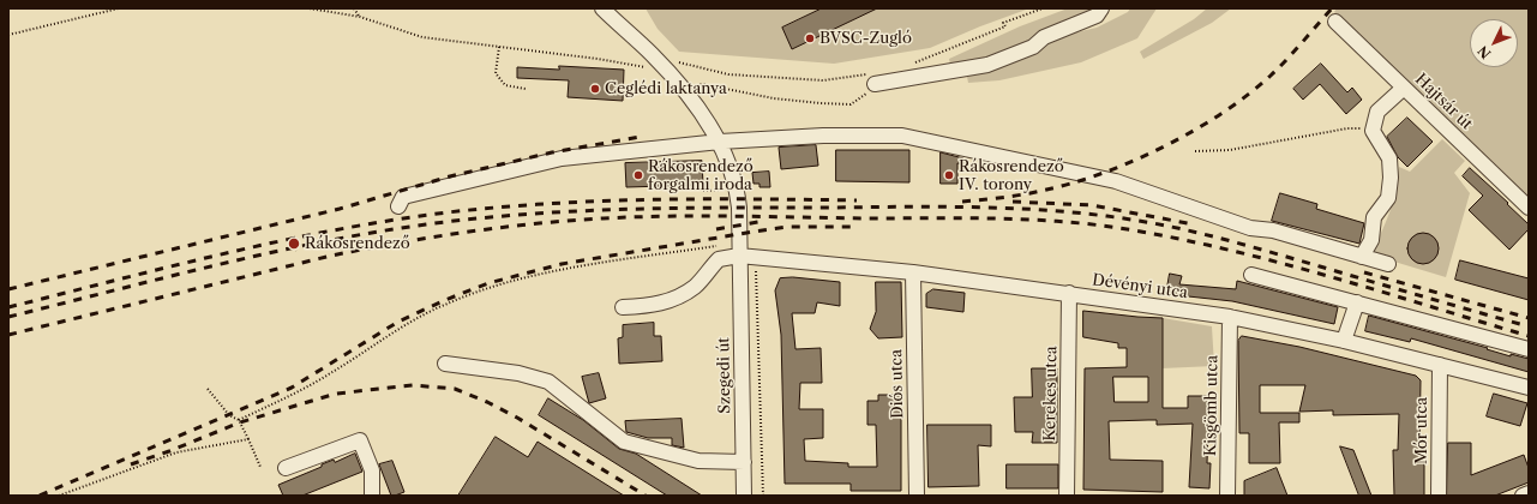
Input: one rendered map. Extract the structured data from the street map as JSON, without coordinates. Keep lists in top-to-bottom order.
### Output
{
  "streets": {
    "street": [
      "Hajtsár út",
      "Dévényi utca",
      "Szegedi út",
      "Diós utca",
      "Kerekes utca",
      "Kisgömb utca",
      "Mór utca"
    ]
  },
  "crossings": [
    ["Dévényi utca", "Szegedi út"],
    ["Dévényi utca", "Diós utca"],
    ["Dévényi utca", "Kerekes utca"],
    ["Dévényi utca", "Kisgömb utca"],
    ["Dévényi utca", "Mór utca"]
  ],
  "places": [
    "BVSC-Zugló",
    "Ceglédi laktanya",
    "Rákosrendező forgalmi iroda",
    "Rákosrendező IV. torony",
    "Rákosrendező"
  ],
  "north": "bottom left"
}
